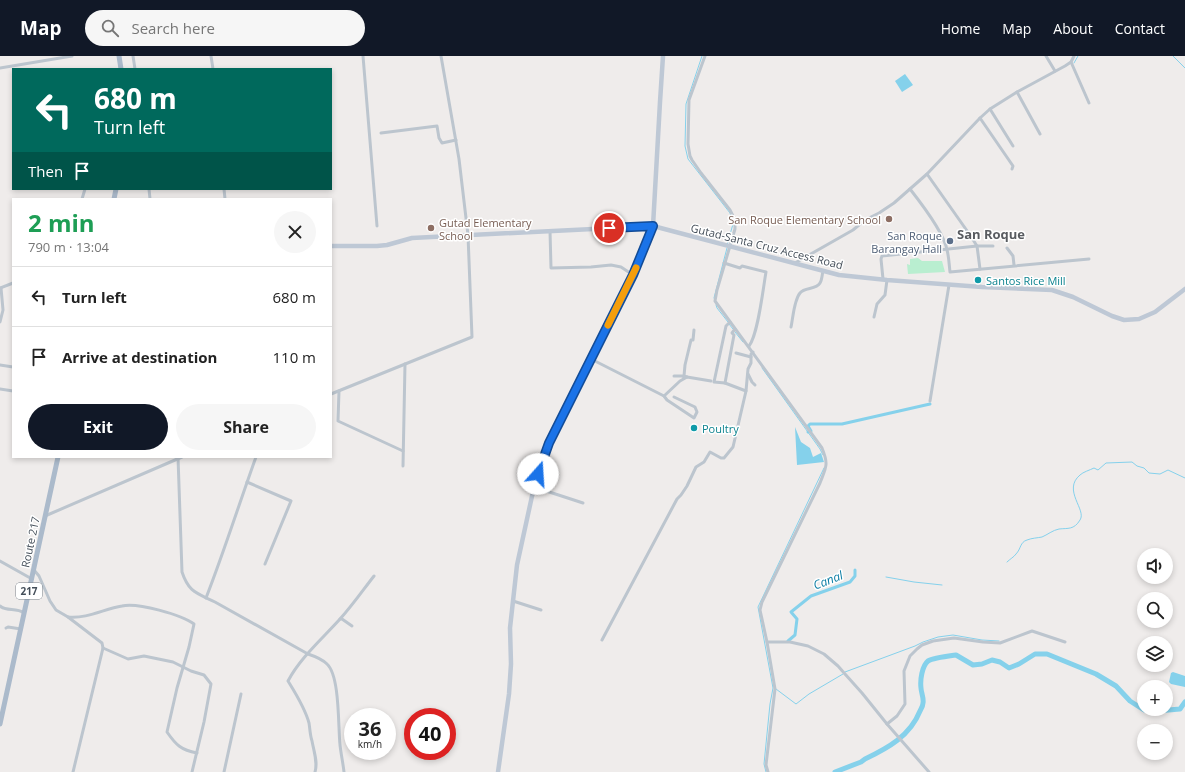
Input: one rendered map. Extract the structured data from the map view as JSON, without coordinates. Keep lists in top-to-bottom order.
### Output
{
  "streets": {
    "main road": ["Gutad-Santa Cruz Access Road", "Route 217", "217"]
  },
  "districts": ["San Roque"],
  "water": ["Canal"],
  "places": [
    "San Roque Elementary School",
    "Gutad Elementary School",
    "San Roque Barangay Hall",
    "Santos Rice Mill",
    "Poultry"
  ],
  "page": {
    "header": "Map",
    "search": "Search here",
    "nav": [
      "Home",
      "Map",
      "About",
      "Contact"
    ],
    "turn": ["680 m", "Turn left"],
    "then": "Then",
    "heading": ["2 min", "790 m · 13:04"],
    "list": [
      {
        "name": "Turn left",
        "value": "680 m"
      },
      {
        "name": "Arrive at destination",
        "value": "110 m"
      }
    ],
    "buttons": ["Exit", "Share"],
    "map_buttons": ["+", "−"],
    "speed": "36 km/h",
    "limit": "40"
  }
}
